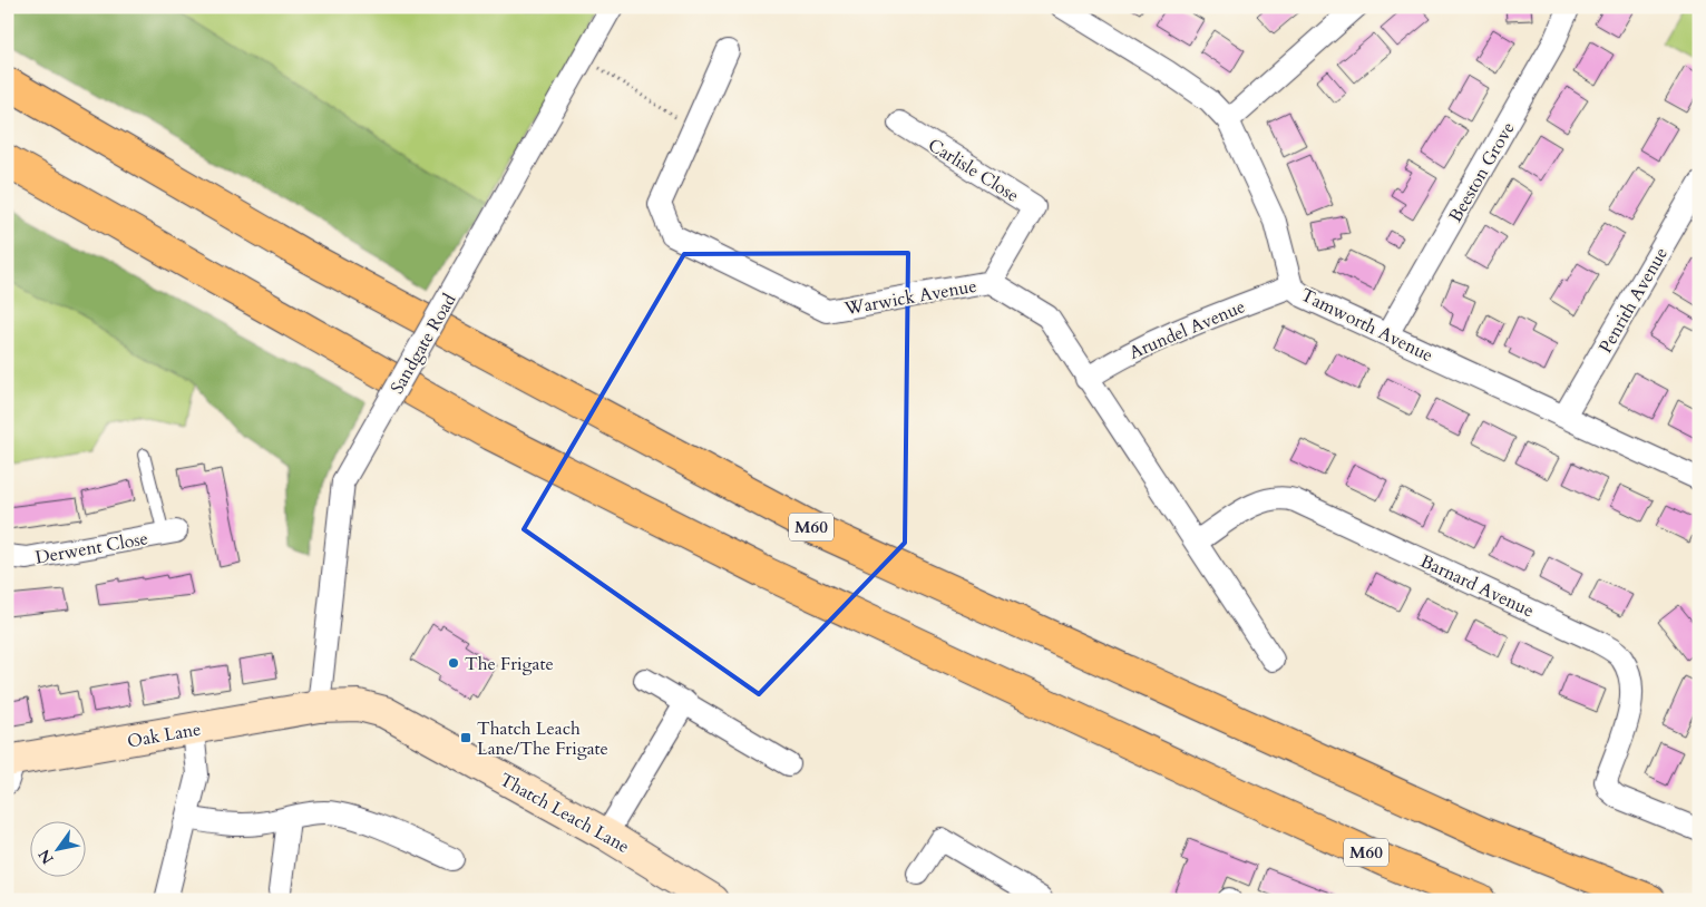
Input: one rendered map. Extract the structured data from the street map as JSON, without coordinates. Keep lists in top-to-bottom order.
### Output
{
  "streets": {
    "highway": ["M60"],
    "street": [
      "Carlisle Close",
      "Beeston Grove",
      "Warwick Avenue",
      "Penrith Avenue",
      "Tamworth Avenue",
      "Arundel Avenue",
      "Sandgate Road",
      "Derwent Close",
      "Barnard Avenue",
      "Oak Lane",
      "Thatch Leach Lane"
    ]
  },
  "crossings": [
    ["Carlisle Close", "Warwick Avenue"],
    ["Beeston Grove", "Tamworth Avenue"],
    ["Warwick Avenue", "Arundel Avenue"],
    ["Warwick Avenue", "Barnard Avenue"],
    ["Penrith Avenue", "Tamworth Avenue"],
    ["Tamworth Avenue", "Arundel Avenue"],
    ["Sandgate Road", "Oak Lane"],
    ["Sandgate Road", "Thatch Leach Lane"],
    ["Oak Lane", "Thatch Leach Lane"]
  ],
  "places": {
    "other": ["The Frigate"],
    "transit": ["Thatch Leach Lane/The Frigate"]
  },
  "north": "bottom left"
}
